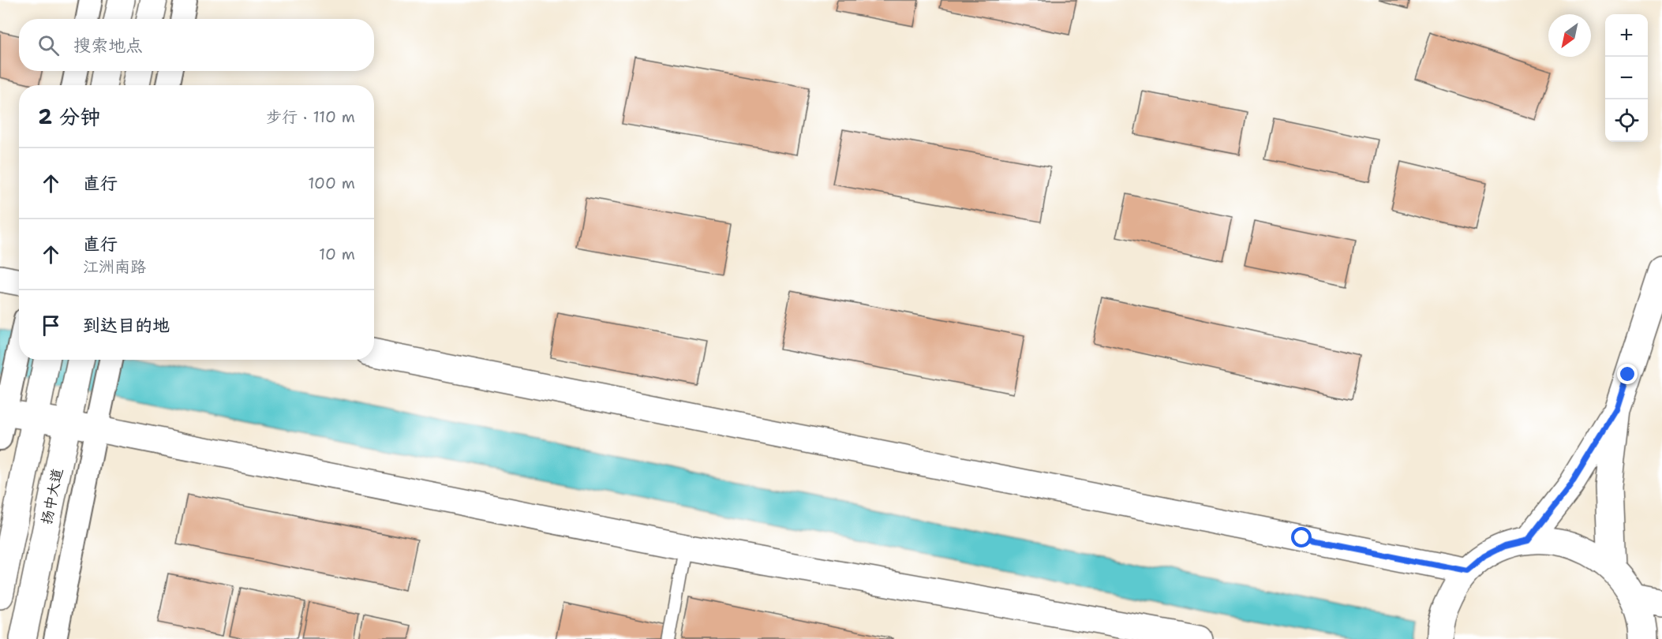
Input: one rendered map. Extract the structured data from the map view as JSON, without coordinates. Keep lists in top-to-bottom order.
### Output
{
  "streets": {
    "street": ["扬中大道"]
  },
  "north": "bottom left",
  "page": {
    "map_buttons": ["+", "−"],
    "search": "搜索地点",
    "heading": ["2 分钟", "步行 · 110 m"],
    "list": [
      ["直行", "100 m"],
      ["直行", "江洲南路", "10 m"],
      "到达目的地"
    ]
  }
}
